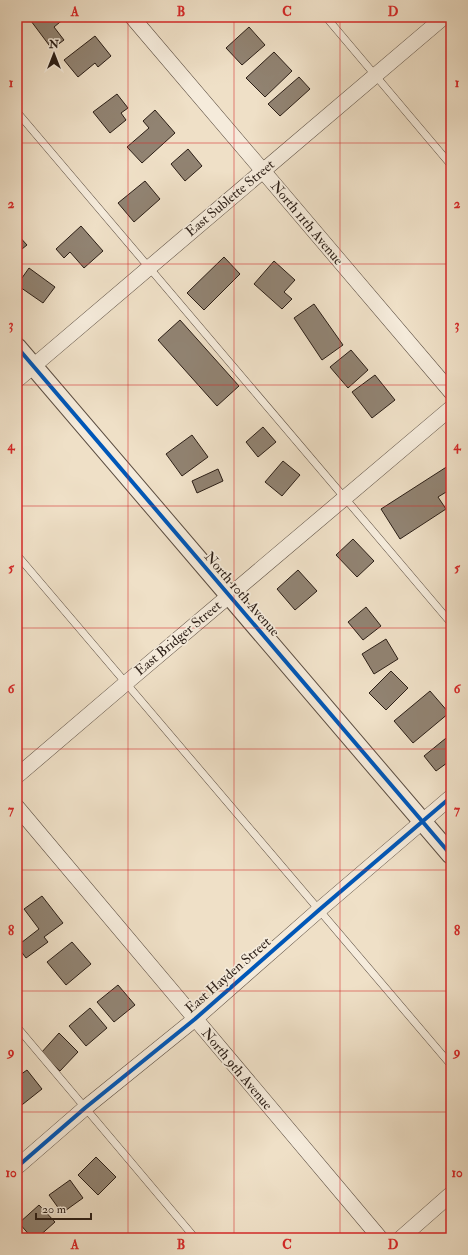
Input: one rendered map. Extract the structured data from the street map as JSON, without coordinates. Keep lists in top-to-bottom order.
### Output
{
  "streets": {
    "street": [
      "East Sublette Street",
      "North 11th Avenue",
      "North 10th Avenue",
      "East Bridger Street",
      "East Hayden Street",
      "North 9th Avenue"
    ]
  },
  "crossings": [
    ["East Sublette Street", "North 11th Avenue"],
    ["East Sublette Street", "North 10th Avenue"],
    ["North 10th Avenue", "East Bridger Street"],
    ["North 10th Avenue", "East Hayden Street"],
    ["East Hayden Street", "North 9th Avenue"]
  ],
  "scale_bar": "20 m",
  "north": "top",
  "grid": {
    "columns": [
      "A",
      "B",
      "C",
      "D"
    ],
    "rows": [
      "1",
      "2",
      "3",
      "4",
      "5",
      "6",
      "7",
      "8",
      "9",
      "10"
    ]
  }
}
